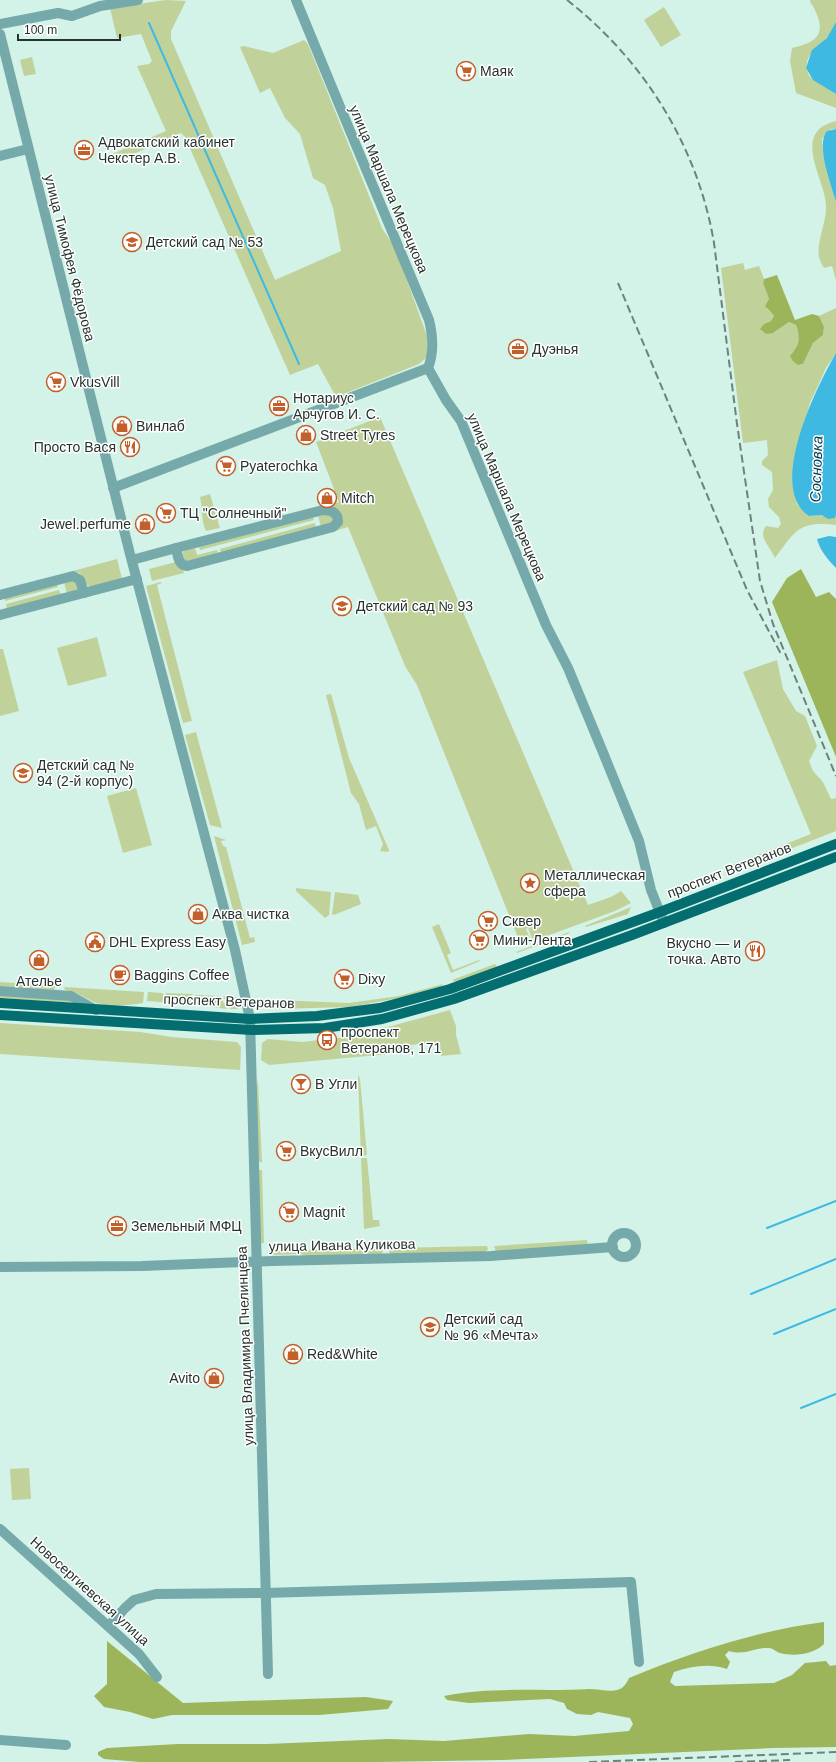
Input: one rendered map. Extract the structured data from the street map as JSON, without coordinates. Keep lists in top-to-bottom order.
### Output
{
  "streets": {
    "main road": ["проспект Ветеранов"],
    "street": [
      "улица Маршала Мерецкова",
      "улица Тимофея Фёдорова",
      "улица Ивана Куликова",
      "улица Владимира Пчелинцева",
      "Новосергиевская улица"
    ]
  },
  "crossings": [
    ["улица Маршала Мерецкова", "проспект Ветеранов"],
    ["улица Тимофея Фёдорова", "улица Владимира Пчелинцева"],
    ["проспект Ветеранов", "улица Владимира Пчелинцева"],
    ["улица Ивана Куликова", "улица Владимира Пчелинцева"]
  ],
  "water": ["Сосновка"],
  "places": {
    "supermarket": [
      "Маяк",
      "VkusVill",
      "Pyaterochka",
      "ТЦ \"Солнечный\"",
      "Сквер",
      "Мини-Лента",
      "Dixy",
      "ВкусВилл",
      "Magnit"
    ],
    "office": [
      "Адвокатский кабинет Чекстер А.В.",
      "Дуэнья",
      "Нотариус Арчугов И. С.",
      "Земельный МФЦ"
    ],
    "school or university": [
      "Детский сад № 53",
      "Детский сад № 93",
      "Детский сад № 94 (2-й корпус)",
      "Детский сад № 96 «Мечта»"
    ],
    "shop": [
      "Винлаб",
      "Street Tyres",
      "Mitch",
      "Jewel.perfume",
      "Аква чистка",
      "Ателье",
      "Red&White",
      "Avito"
    ],
    "restaurant": ["Просто Вася", "Вкусно — и точка. Авто"],
    "place": ["Металлическая сфера"],
    "public building": ["DHL Express Easy"],
    "cafe": ["Baggins Coffee"],
    "bus stop": ["проспект Ветеранов, 171"],
    "bar": ["В Угли"]
  },
  "scale_bar": "100 m"
}
